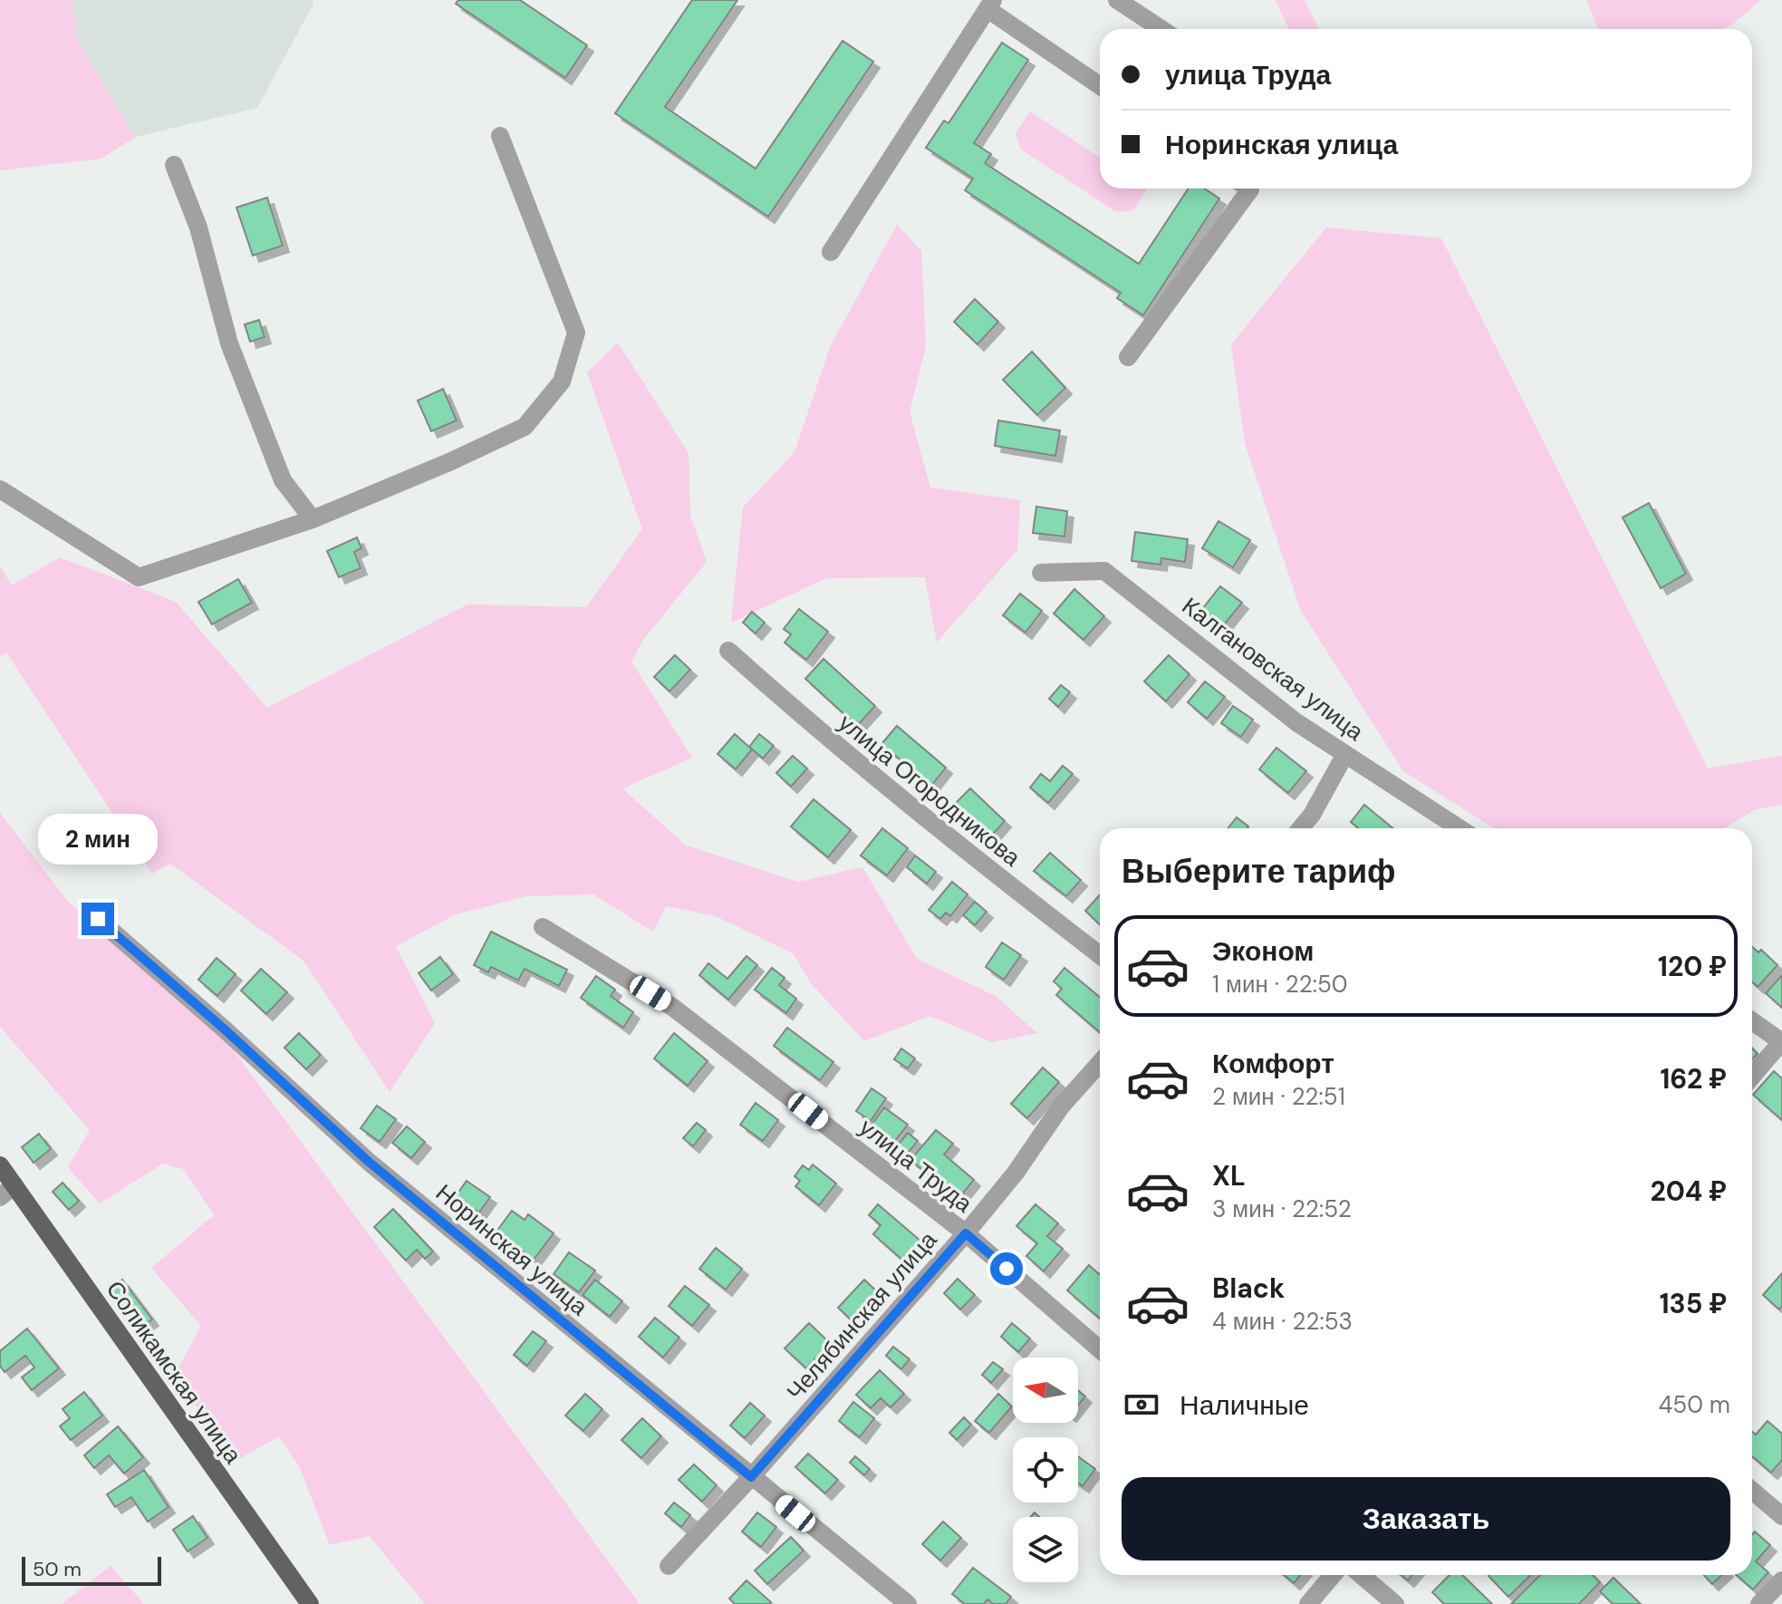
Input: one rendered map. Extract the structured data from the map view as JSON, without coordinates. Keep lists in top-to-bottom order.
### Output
{
  "streets": {
    "main road": ["Соликамская улица"],
    "street": [
      "Калгановская улица",
      "улица Огородникова",
      "улица Труда",
      "Норинская улица",
      "Челябинская улица"
    ]
  },
  "crossings": [
    ["улица Труда", "Челябинская улица"],
    ["Норинская улица", "Челябинская улица"]
  ],
  "scale_bar": "50 m",
  "north": "left",
  "page": {
    "banner": ["улица Труда", "Норинская улица"],
    "bubble": "2 мин",
    "heading": "Выберите тариф",
    "list": [
      {
        "name": "Эконом",
        "note": "1 мин · 22:50",
        "value": "120 ₽"
      },
      {
        "name": "Комфорт",
        "note": "2 мин · 22:51",
        "value": "162 ₽"
      },
      {
        "name": "XL",
        "note": "3 мин · 22:52",
        "value": "204 ₽"
      },
      {
        "name": "Black",
        "note": "4 мин · 22:53",
        "value": "135 ₽"
      }
    ],
    "pay": ["Наличные", "450 m"],
    "buttons": "Заказать",
    "scale": "50 m"
  }
}
